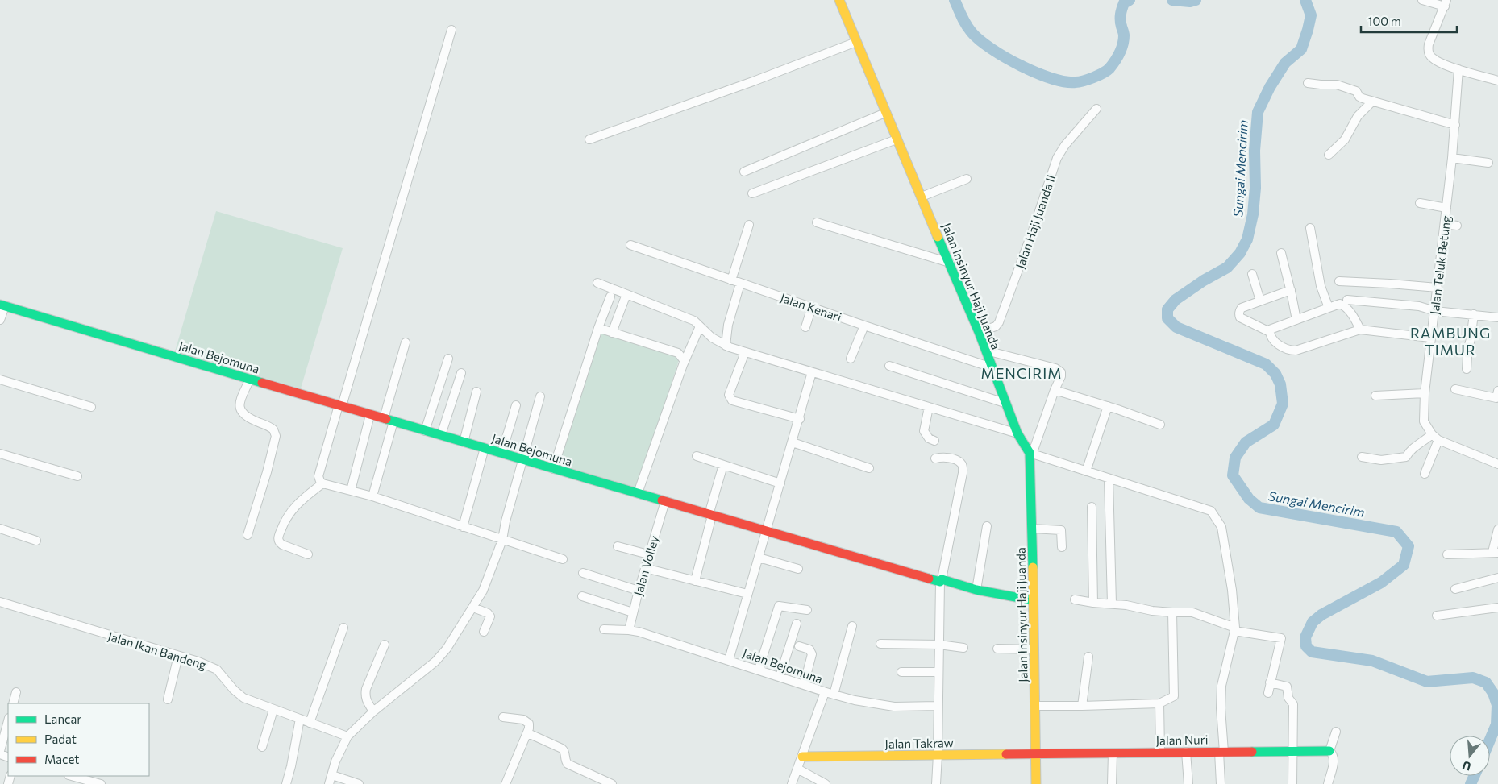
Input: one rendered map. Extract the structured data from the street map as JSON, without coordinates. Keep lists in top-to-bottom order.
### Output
{
  "streets": {
    "street": [
      "Jalan Haji Juanda II",
      "Jalan Teluk Betung",
      "Jalan Insinyur Haji Juanda",
      "Jalan Kenari",
      "Jalan Bejomuna",
      "Jalan Volley",
      "Jalan Ikan Bandeng",
      "Jalan Nuri",
      "Jalan Takraw"
    ]
  },
  "crossings": [
    ["Jalan Haji Juanda II", "Jalan Insinyur Haji Juanda"],
    ["Jalan Insinyur Haji Juanda", "Jalan Kenari"],
    ["Jalan Insinyur Haji Juanda", "Jalan Nuri"],
    ["Jalan Insinyur Haji Juanda", "Jalan Takraw"],
    ["Jalan Bejomuna", "Jalan Volley"],
    ["Jalan Bejomuna", "Jalan Takraw"],
    ["Jalan Nuri", "Jalan Takraw"]
  ],
  "districts": ["RAMBUNG TIMUR", "MENCIRIM"],
  "water": ["Sungai Mencirim"],
  "legend": ["Lancar", "Padat", "Macet"],
  "scale_bar": "100 m",
  "north": "bottom"
}
